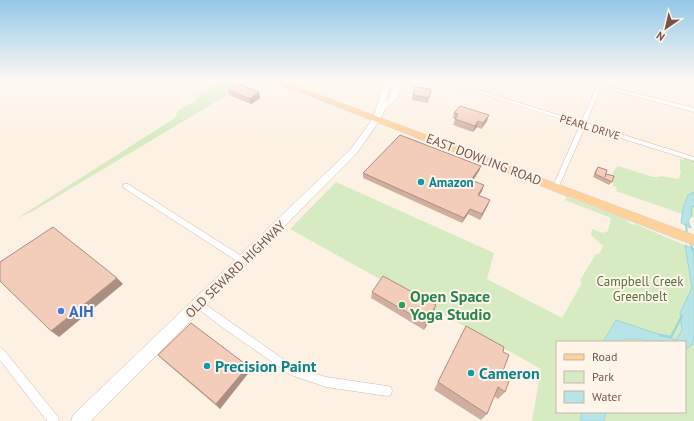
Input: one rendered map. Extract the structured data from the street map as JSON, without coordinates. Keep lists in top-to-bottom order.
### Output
{
  "streets": {
    "main road": ["EAST DOWLING ROAD", "OLD SEWARD HIGHWAY"],
    "street": ["PEARL DRIVE"]
  },
  "crossings": [
    ["EAST DOWLING ROAD", "OLD SEWARD HIGHWAY"]
  ],
  "parks": ["Campbell Creek Greenbelt"],
  "places": [
    "Amazon",
    "Open Space Yoga Studio",
    "AIH",
    "Precision Paint",
    "Cameron"
  ],
  "legend": ["Road", "Park", "Water"],
  "north": "bottom left"
}
